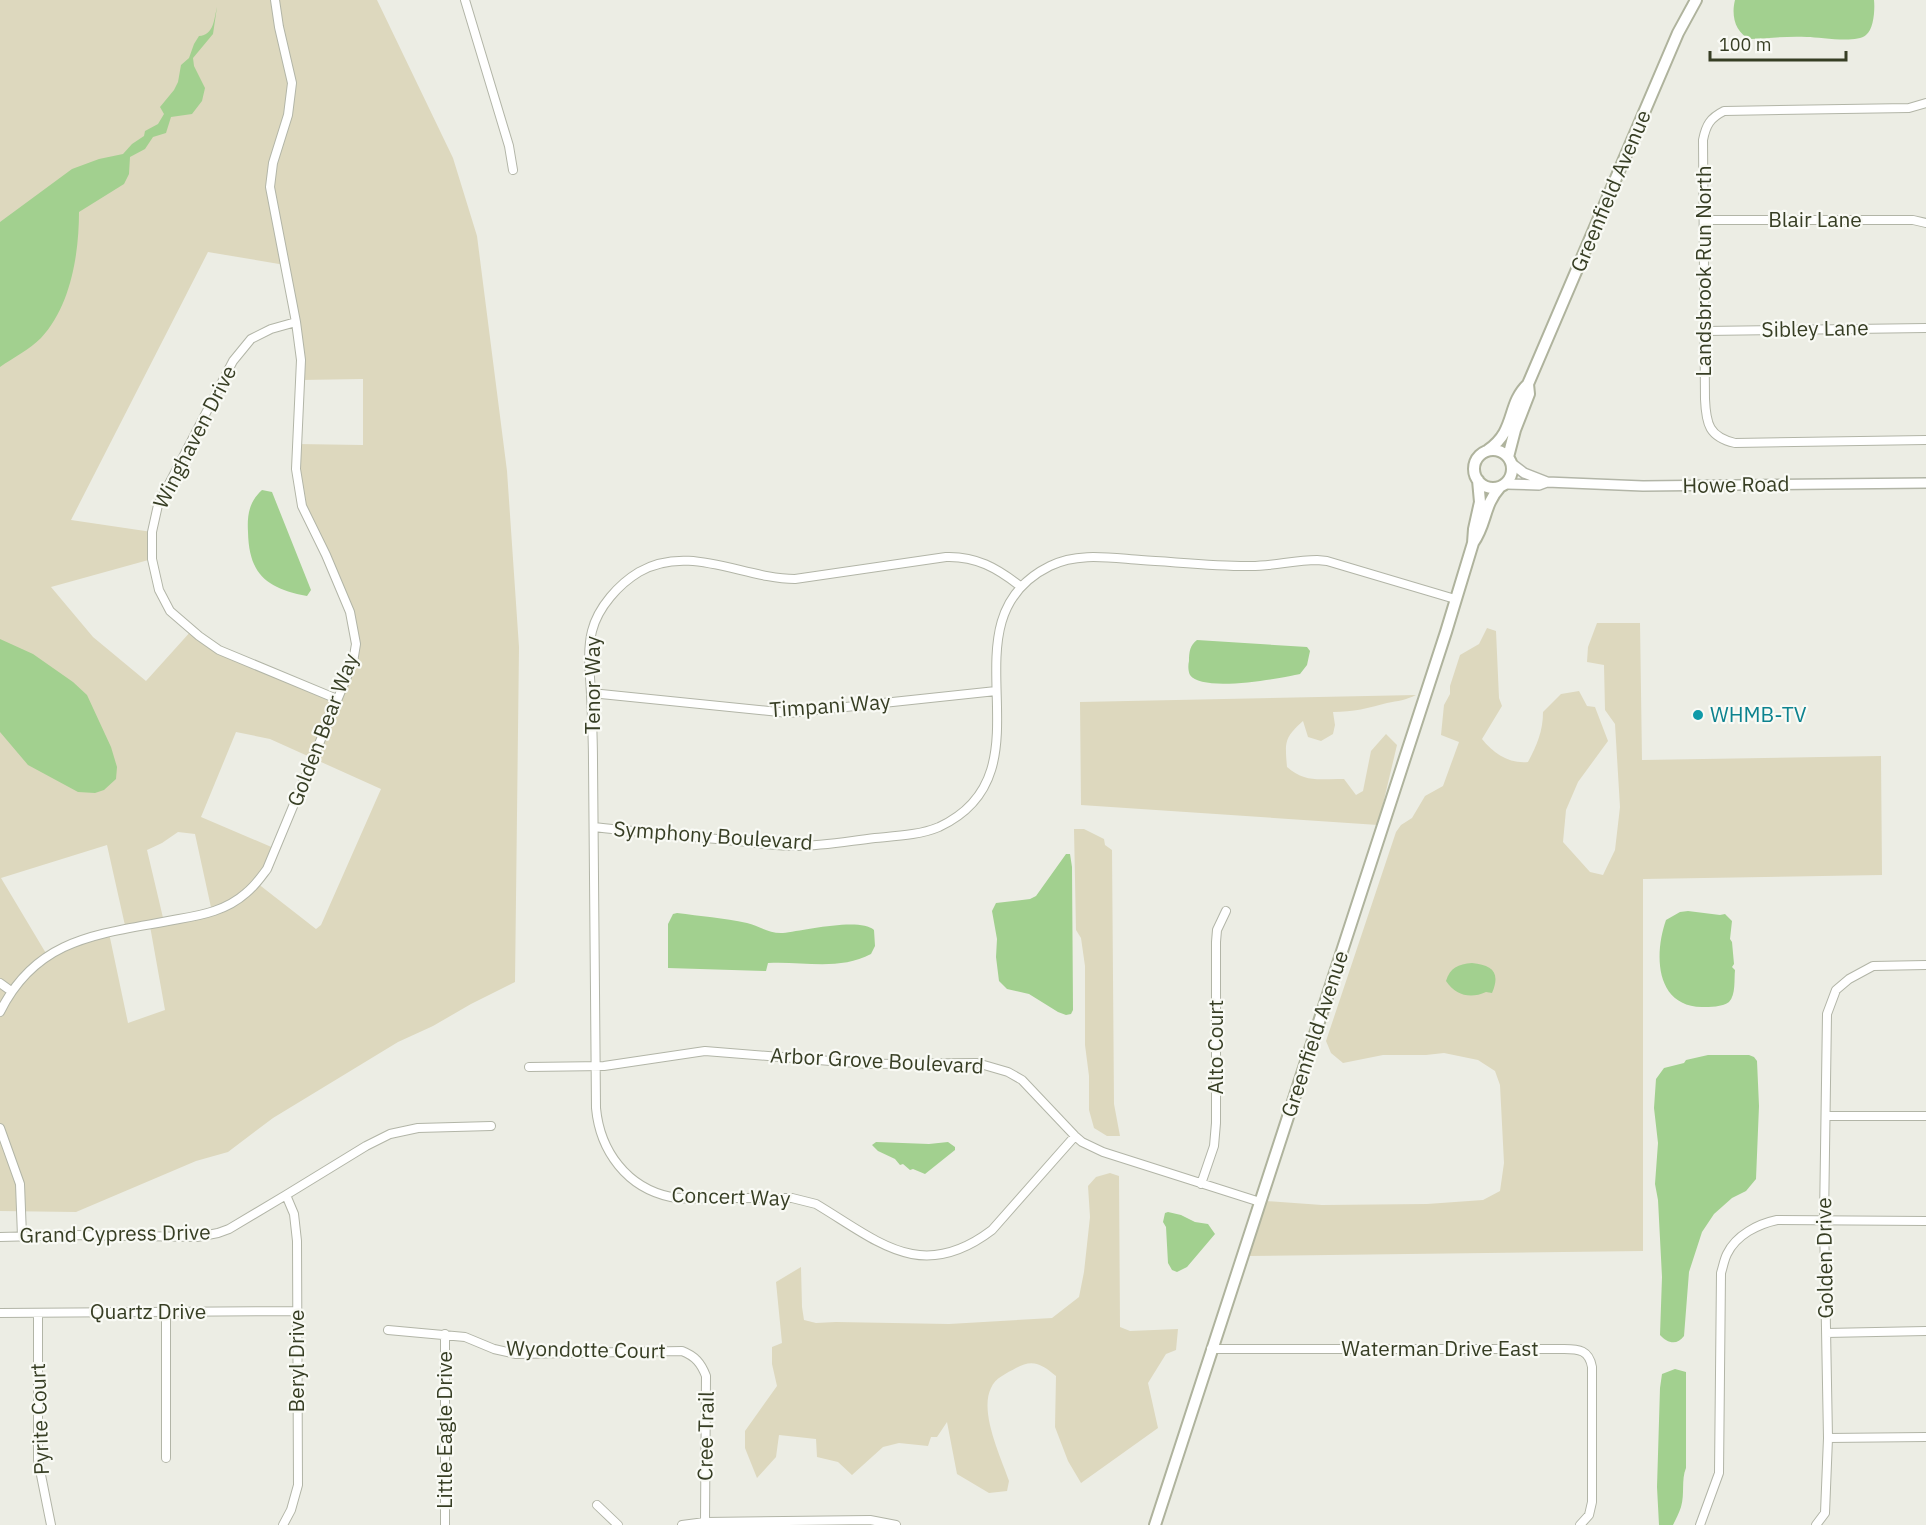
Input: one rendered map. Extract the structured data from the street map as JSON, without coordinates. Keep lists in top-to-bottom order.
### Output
{
  "streets": {
    "main road": ["Greenfield Avenue"],
    "street": [
      "Blair Lane",
      "Landsbrook Run North",
      "Sibley Lane",
      "Winghaven Drive",
      "Howe Road",
      "Tenor Way",
      "Timpani Way",
      "Golden Bear Way",
      "Symphony Boulevard",
      "Alto Court",
      "Arbor Grove Boulevard",
      "Concert Way",
      "Grand Cypress Drive",
      "Golden Drive",
      "Quartz Drive",
      "Waterman Drive East",
      "Wyondotte Court",
      "Beryl Drive",
      "Pyrite Court",
      "Little Eagle Drive",
      "Cree Trail"
    ]
  },
  "crossings": [
    ["Greenfield Avenue", "Howe Road"],
    ["Greenfield Avenue", "Symphony Boulevard"],
    ["Greenfield Avenue", "Arbor Grove Boulevard"],
    ["Greenfield Avenue", "Waterman Drive East"],
    ["Blair Lane", "Landsbrook Run North"],
    ["Landsbrook Run North", "Sibley Lane"],
    ["Winghaven Drive", "Golden Bear Way"],
    ["Tenor Way", "Timpani Way"],
    ["Tenor Way", "Symphony Boulevard"],
    ["Tenor Way", "Arbor Grove Boulevard"],
    ["Tenor Way", "Concert Way"],
    ["Timpani Way", "Symphony Boulevard"],
    ["Alto Court", "Arbor Grove Boulevard"],
    ["Arbor Grove Boulevard", "Concert Way"],
    ["Grand Cypress Drive", "Beryl Drive"],
    ["Quartz Drive", "Beryl Drive"],
    ["Quartz Drive", "Pyrite Court"],
    ["Wyondotte Court", "Little Eagle Drive"],
    ["Wyondotte Court", "Cree Trail"]
  ],
  "places": ["WHMB-TV"],
  "scale_bar": "100 m"
}
